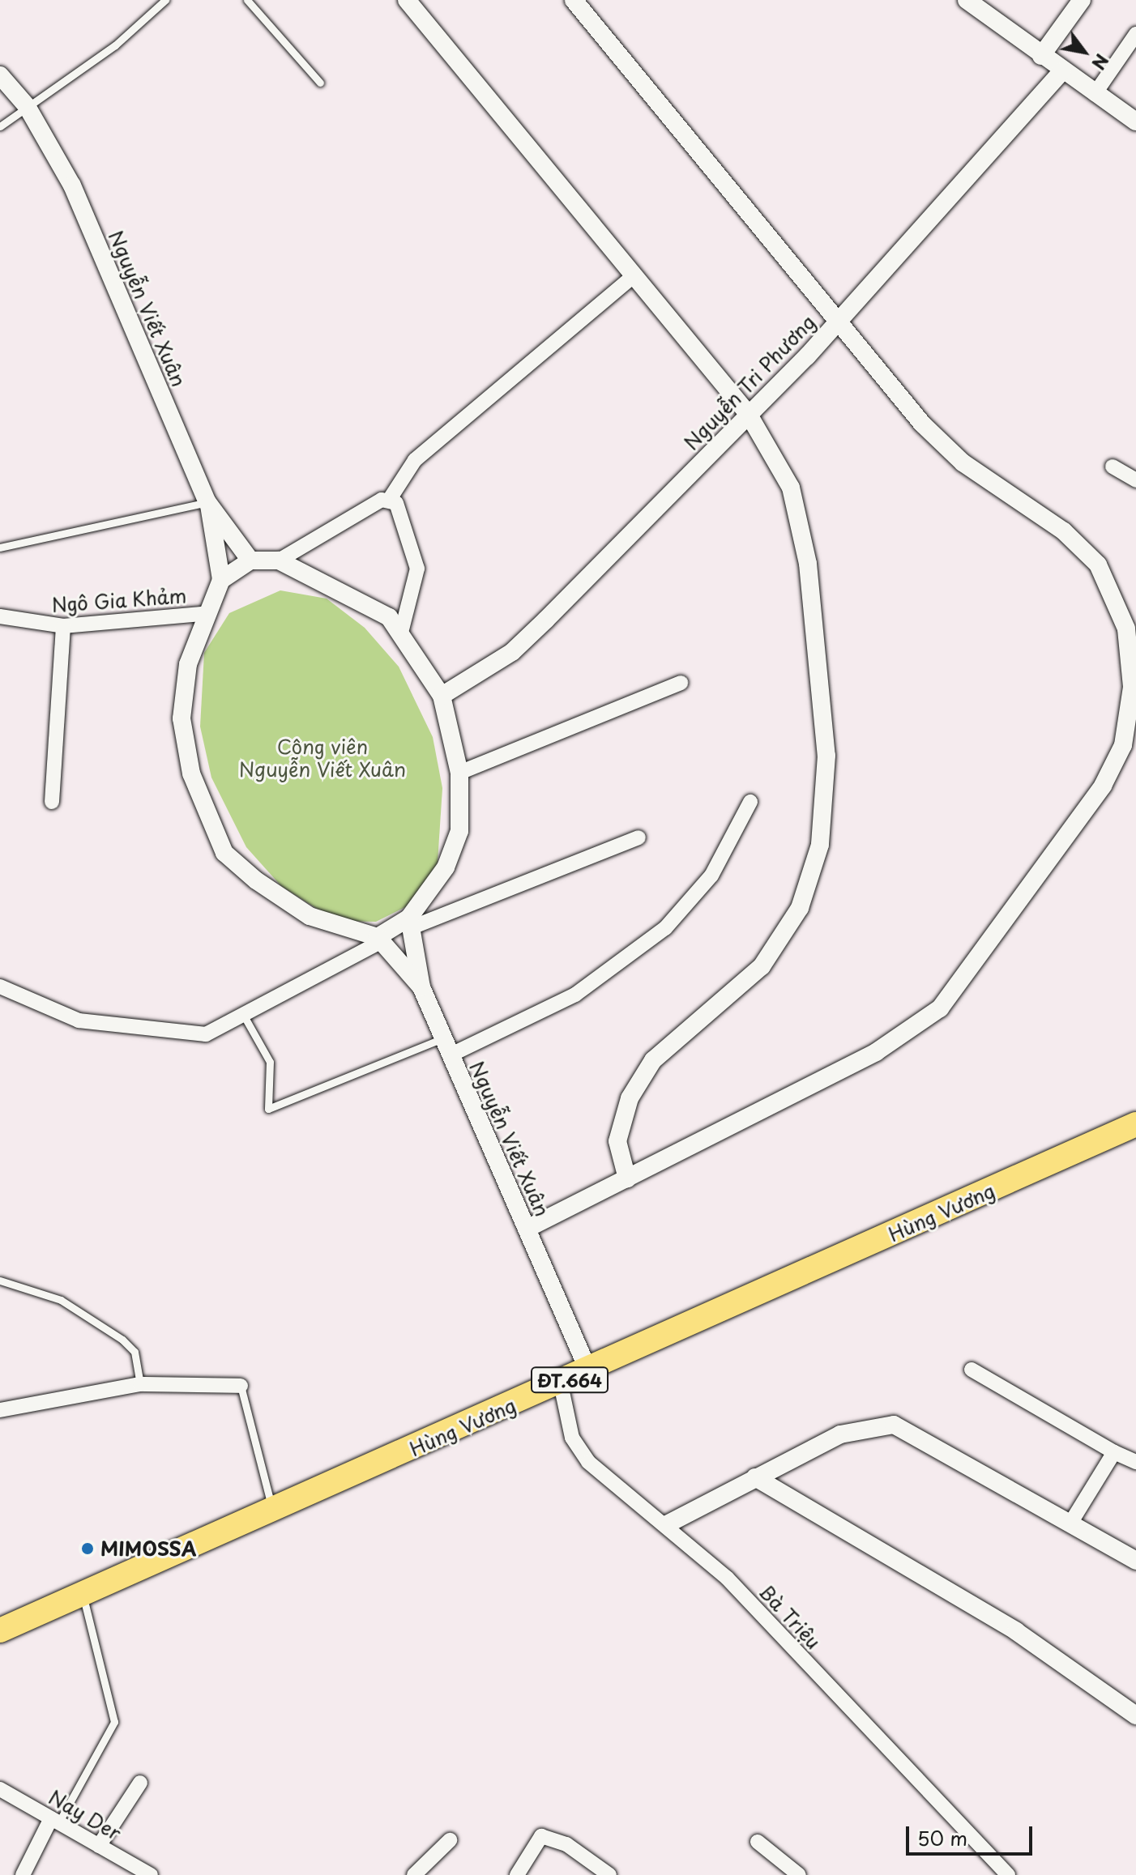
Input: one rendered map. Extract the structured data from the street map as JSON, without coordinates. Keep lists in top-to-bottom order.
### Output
{
  "streets": {
    "main road": ["Hùng Vương", "ĐT.664"],
    "street": [
      "Nguyễn Viết Xuân",
      "Nguyễn Tri Phương",
      "Ngô Gia Khảm",
      "Bà Triệu",
      "Nay Der"
    ]
  },
  "crossings": [
    ["Nguyễn Viết Xuân", "Hùng Vương"],
    ["Hùng Vương", "Bà Triệu"]
  ],
  "parks": ["Công viên Nguyễn Viết Xuân"],
  "places": ["MIMOSSA"],
  "scale_bar": "50 m",
  "north": "bottom right"
}
